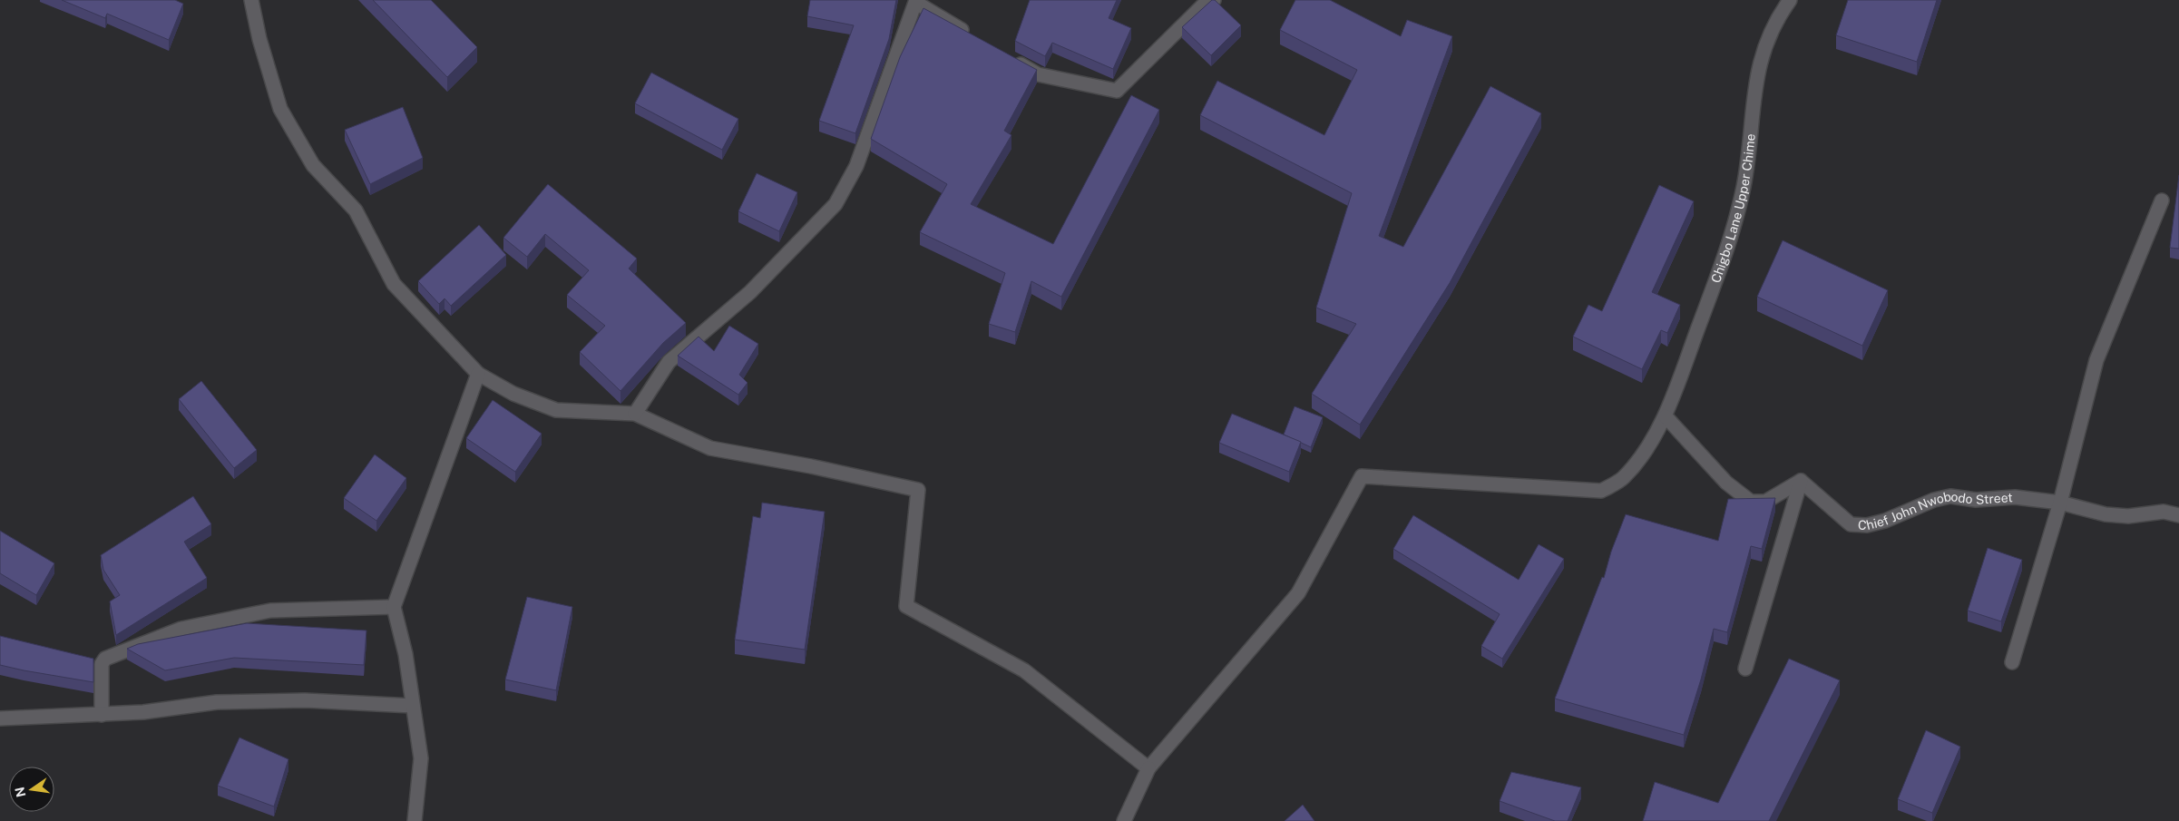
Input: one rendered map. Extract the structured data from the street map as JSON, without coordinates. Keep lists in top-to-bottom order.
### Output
{
  "streets": {
    "street": ["Chigbo Lane Upper Chime", "Chief John Nwobodo Street"]
  },
  "north": "left"
}
